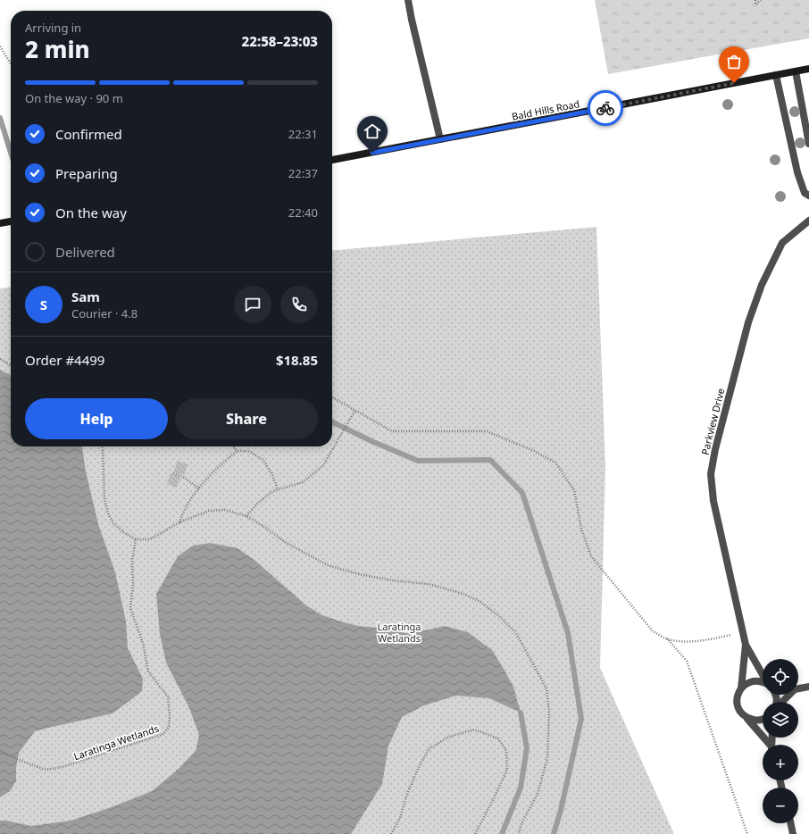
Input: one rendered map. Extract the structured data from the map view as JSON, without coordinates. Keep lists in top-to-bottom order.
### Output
{
  "streets": {
    "main road": ["Bald Hills Road"],
    "street": ["Parkview Drive"],
    "path": ["Laratinga Wetlands"]
  },
  "parks": ["Laratinga Wetlands"],
  "page": {
    "heading": ["2 min", "Arriving in", "22:58–23:03"],
    "panel": [
      "Sam",
      "Courier · 4.8",
      "Order #4499",
      "$18.85"
    ],
    "bar": "On the way · 90 m",
    "list": [
      ["Confirmed", "22:31"],
      ["Preparing", "22:37"],
      ["On the way", "22:40"],
      "Delivered"
    ],
    "round": "S",
    "buttons": ["Help", "Share"],
    "map_buttons": ["+", "−"]
  }
}
